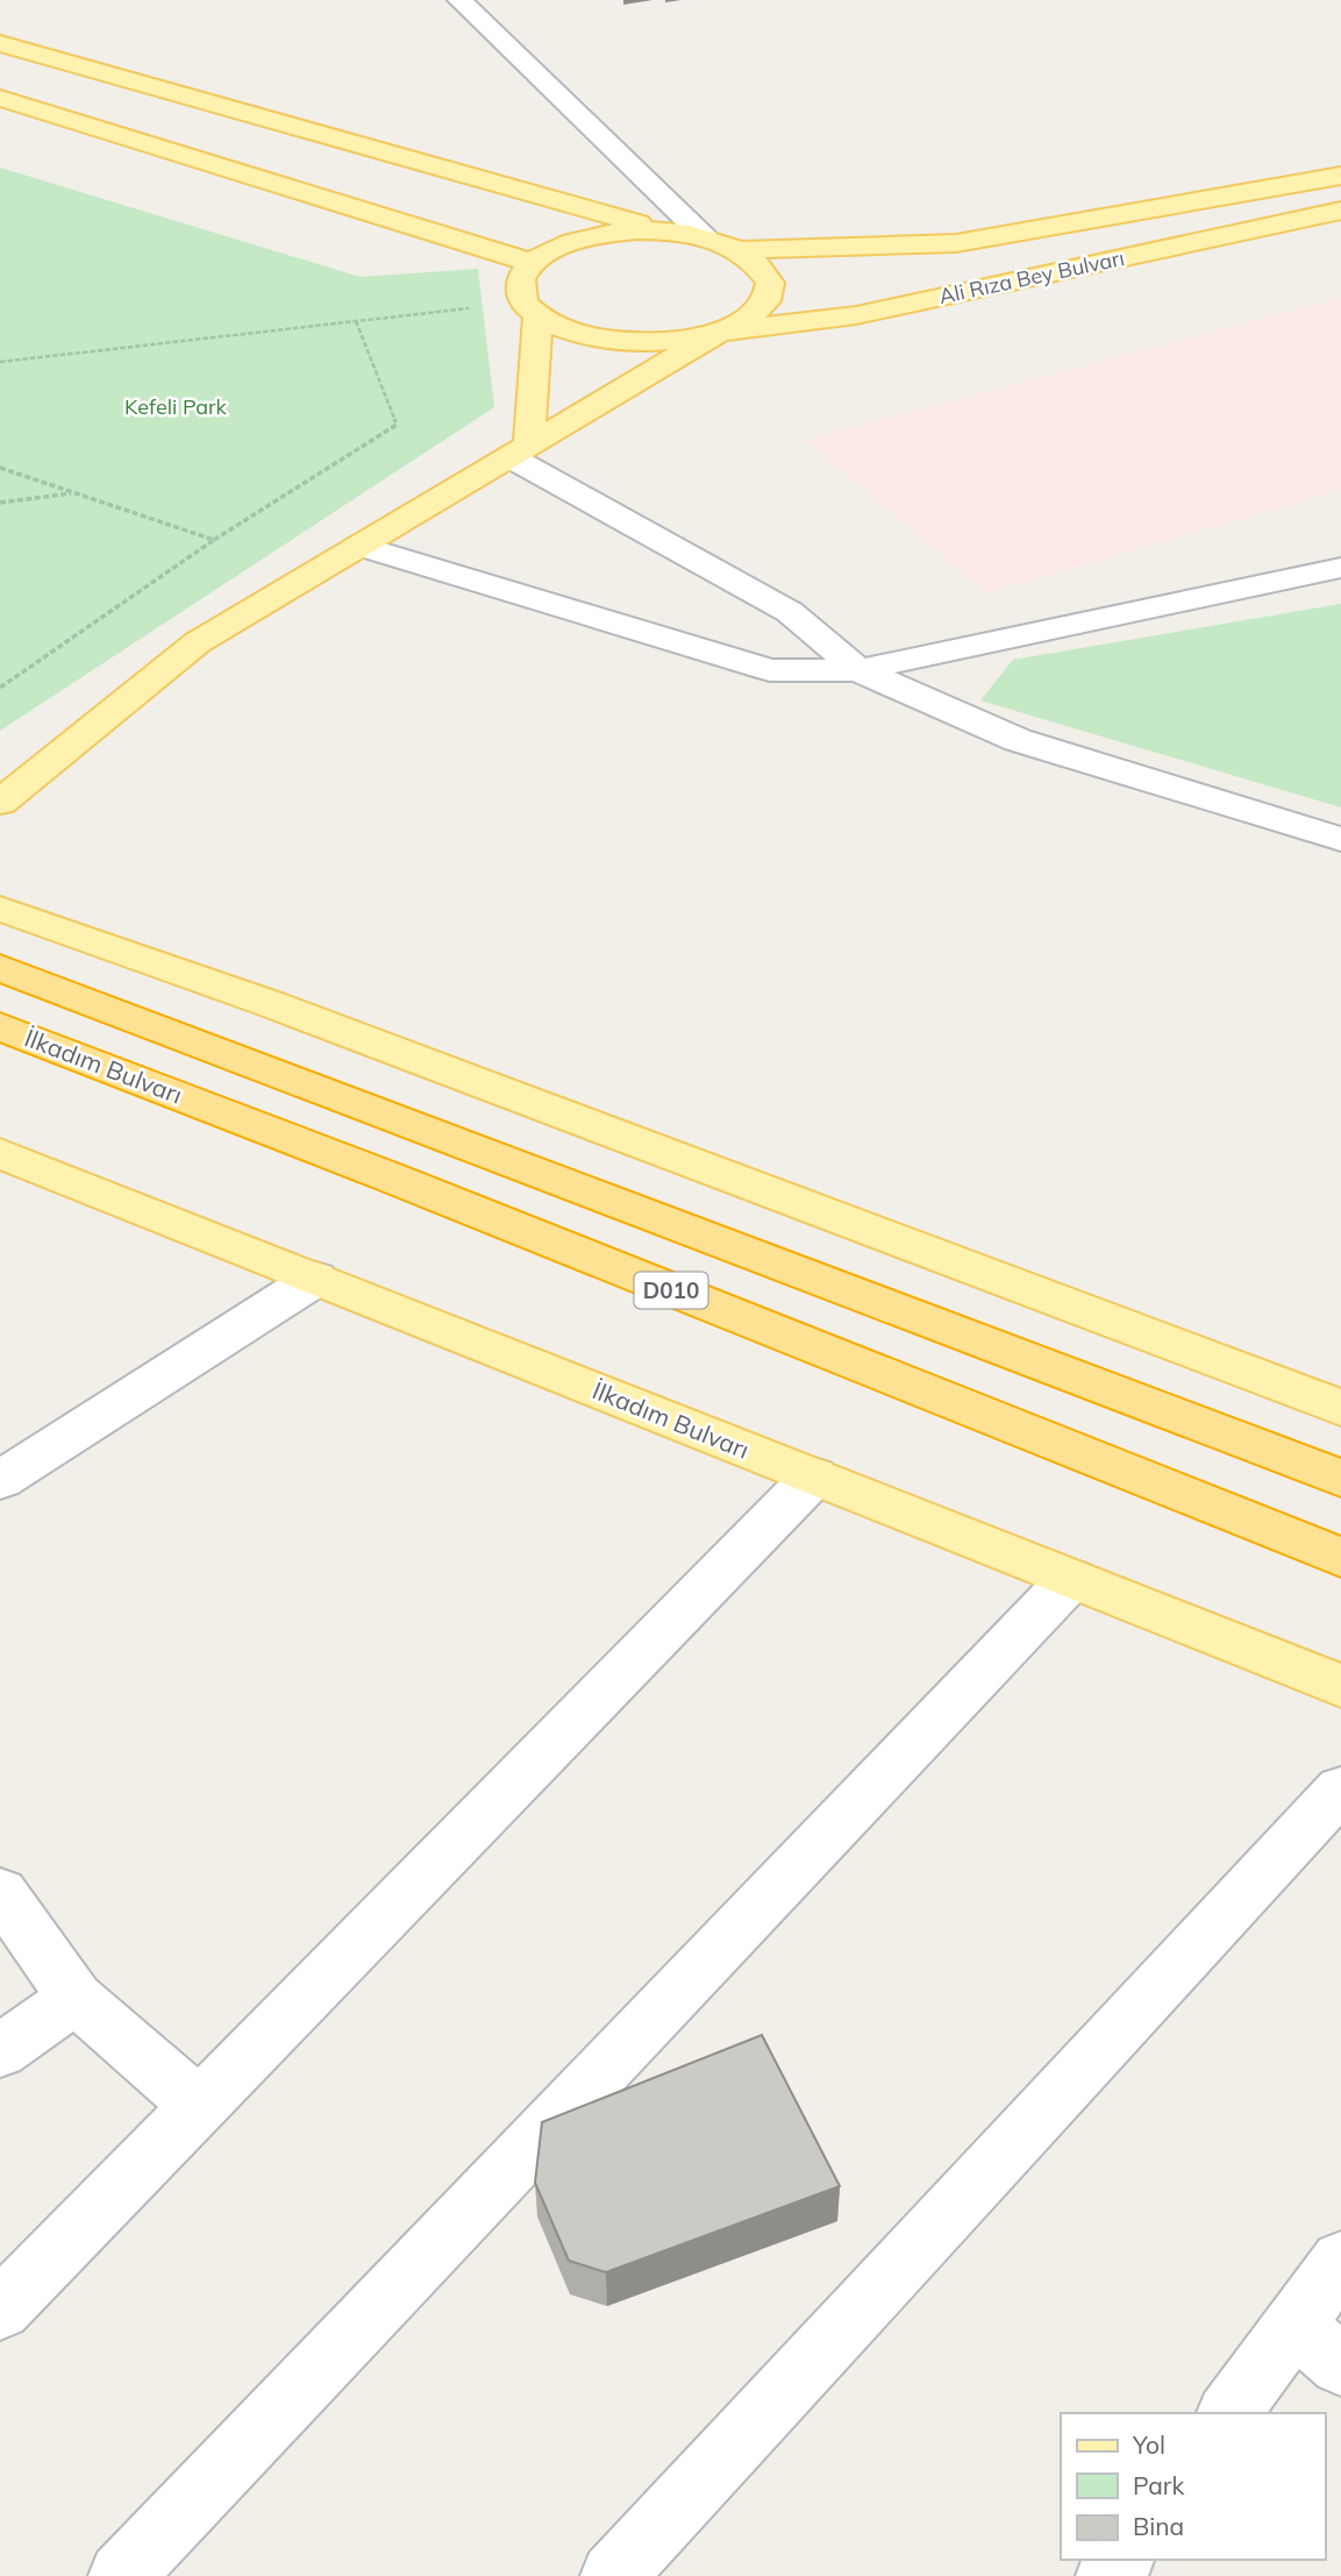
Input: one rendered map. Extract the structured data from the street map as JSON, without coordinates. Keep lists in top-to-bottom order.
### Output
{
  "streets": {
    "highway": ["İlkadım Bulvarı", "D010"],
    "main road": ["Ali Rıza Bey Bulvarı"]
  },
  "parks": ["Kefeli Park"],
  "legend": ["Yol", "Park", "Bina"]
}
